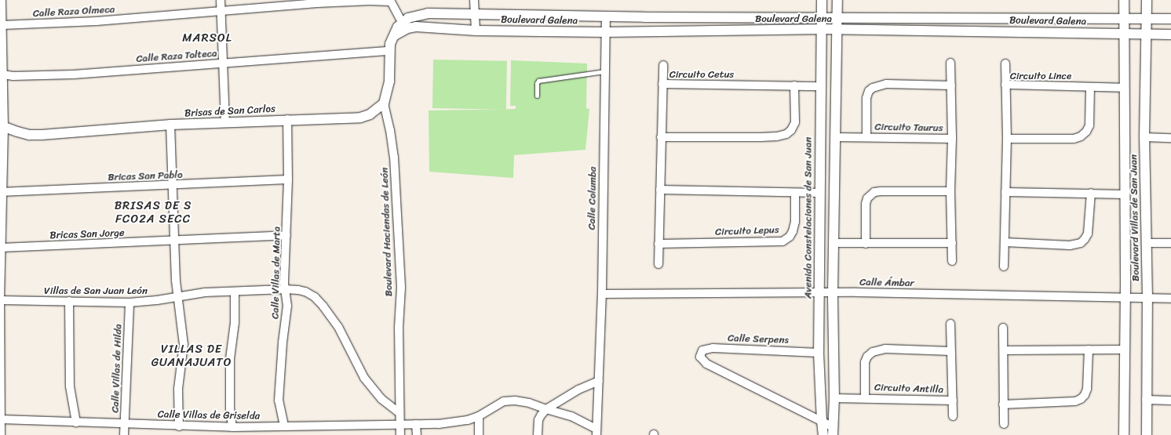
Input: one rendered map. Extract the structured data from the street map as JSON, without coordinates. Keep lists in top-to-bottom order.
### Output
{
  "streets": {
    "street": [
      "Calle Raza Olmeca",
      "Boulevard Galena",
      "Calle Raza Tolteca",
      "Circuito Cetus",
      "Circuito Lince",
      "Brisas de San Carlos",
      "Circuito Taurus",
      "Bricas San Pablo",
      "Calle Columba",
      "Avenida Constelaciones de San Juan",
      "Boulevard Villas de San Juan",
      "Circuito Lepus",
      "Boulevard Haciendas de León",
      "Bricas San Jorge",
      "Calle Villas de Marta",
      "Calle Ámbar",
      "Villas de San Juan León",
      "Calle Serpens",
      "Calle Villas de Hilda",
      "Circuito Antilla",
      "Calle Villas de Griselda"
    ]
  },
  "crossings": [
    ["Boulevard Galena", "Calle Columba"],
    ["Boulevard Galena", "Avenida Constelaciones de San Juan"],
    ["Boulevard Galena", "Boulevard Villas de San Juan"],
    ["Circuito Cetus", "Avenida Constelaciones de San Juan"],
    ["Circuito Cetus", "Circuito Lepus"],
    ["Circuito Lince", "Boulevard Villas de San Juan"],
    ["Brisas de San Carlos", "Boulevard Haciendas de León"],
    ["Brisas de San Carlos", "Calle Villas de Marta"],
    ["Bricas San Pablo", "Calle Villas de Marta"],
    ["Calle Columba", "Calle Ámbar"],
    ["Calle Columba", "Calle Villas de Griselda"],
    ["Avenida Constelaciones de San Juan", "Calle Ámbar"],
    ["Avenida Constelaciones de San Juan", "Calle Serpens"],
    ["Boulevard Villas de San Juan", "Calle Ámbar"],
    ["Boulevard Haciendas de León", "Villas de San Juan León"],
    ["Boulevard Haciendas de León", "Calle Villas de Griselda"],
    ["Bricas San Jorge", "Calle Villas de Marta"],
    ["Calle Villas de Marta", "Villas de San Juan León"],
    ["Calle Villas de Marta", "Calle Villas de Griselda"],
    ["Villas de San Juan León", "Calle Villas de Hilda"],
    ["Calle Villas de Hilda", "Calle Villas de Griselda"]
  ],
  "districts": ["MARSOL", "BRISAS DE S FCO2A SECC", "VILLAS DE GUANAJUATO"]
}
